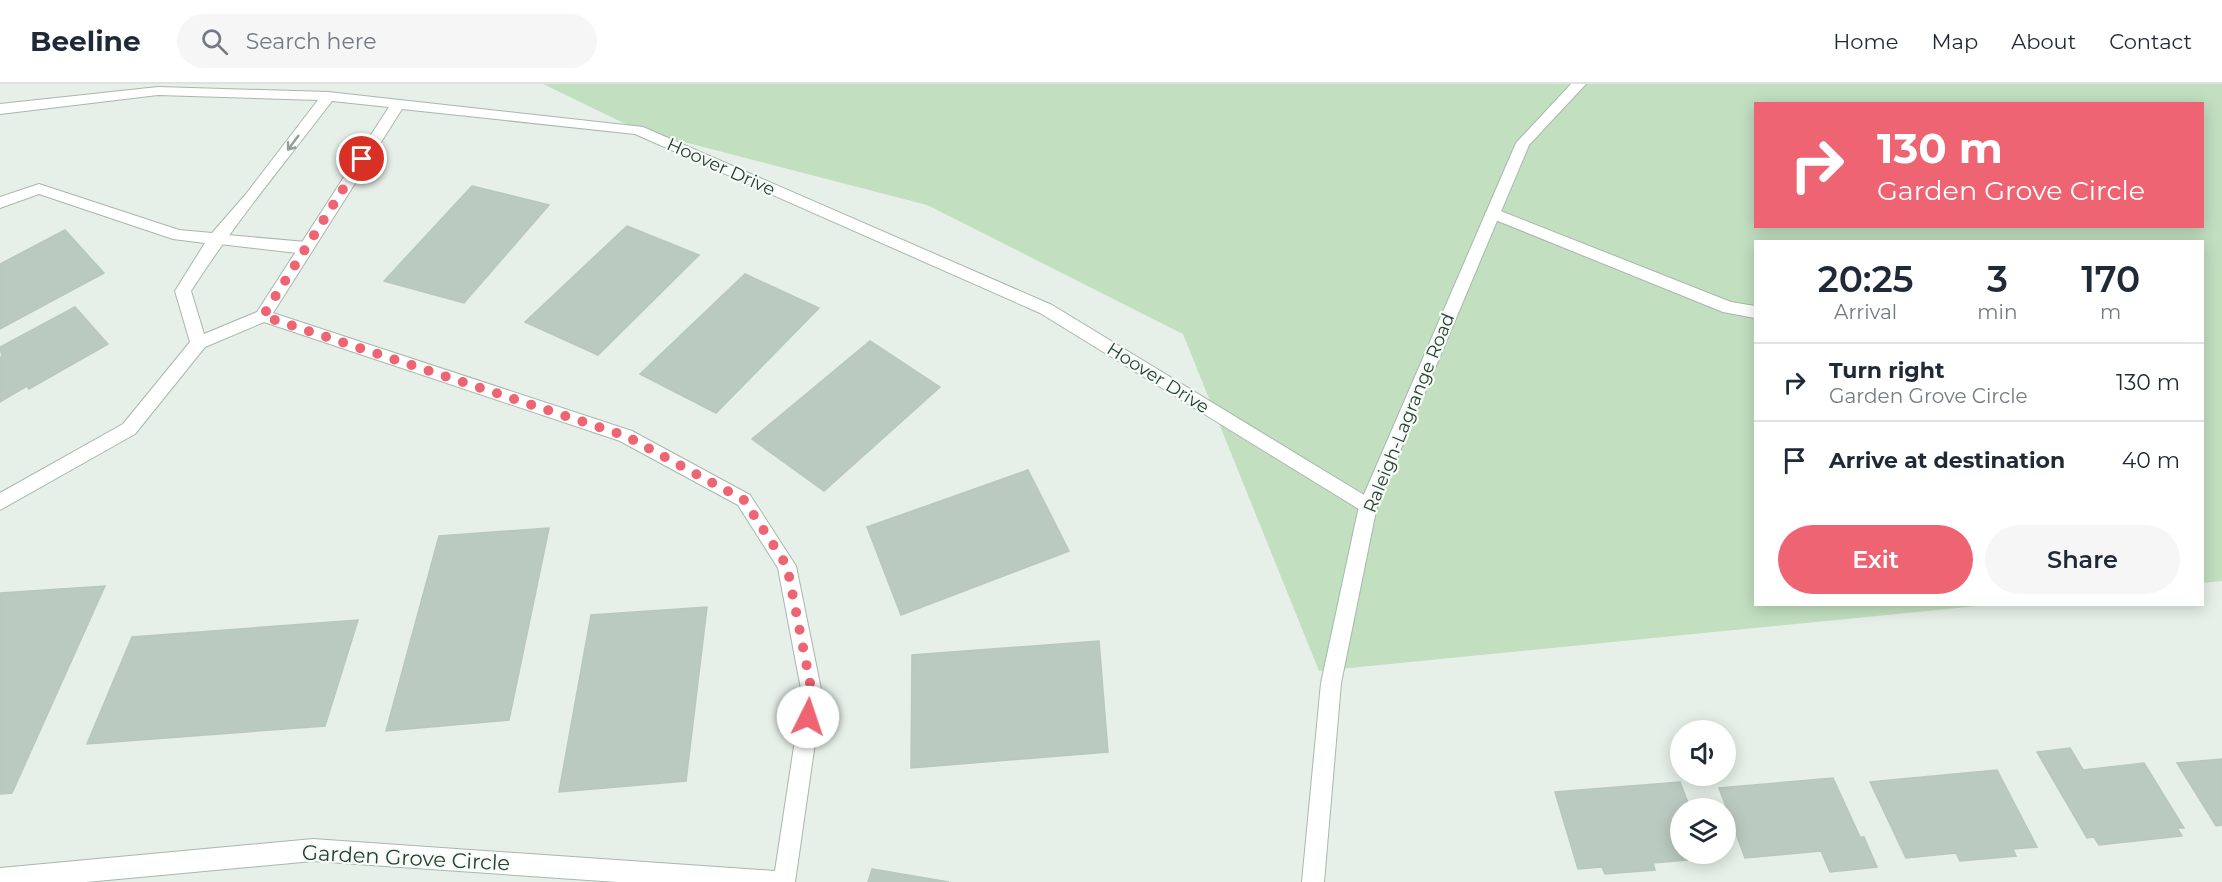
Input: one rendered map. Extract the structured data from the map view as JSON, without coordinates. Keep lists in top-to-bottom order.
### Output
{
  "streets": {
    "street": ["Hoover Drive", "Raleigh-Lagrange Road", "Garden Grove Circle"]
  },
  "crossings": [
    ["Hoover Drive", "Raleigh-Lagrange Road"]
  ],
  "page": {
    "header": "Beeline",
    "search": "Search here",
    "nav": [
      "Home",
      "Map",
      "About",
      "Contact"
    ],
    "turn": ["130 m", "Garden Grove Circle"],
    "eta": [
      "20:25",
      "Arrival",
      "3",
      "min",
      "170",
      "m"
    ],
    "list": [
      {
        "name": "Turn right",
        "note": "Garden Grove Circle",
        "value": "130 m"
      },
      {
        "name": "Arrive at destination",
        "value": "40 m"
      }
    ],
    "buttons": ["Exit", "Share"]
  }
}
